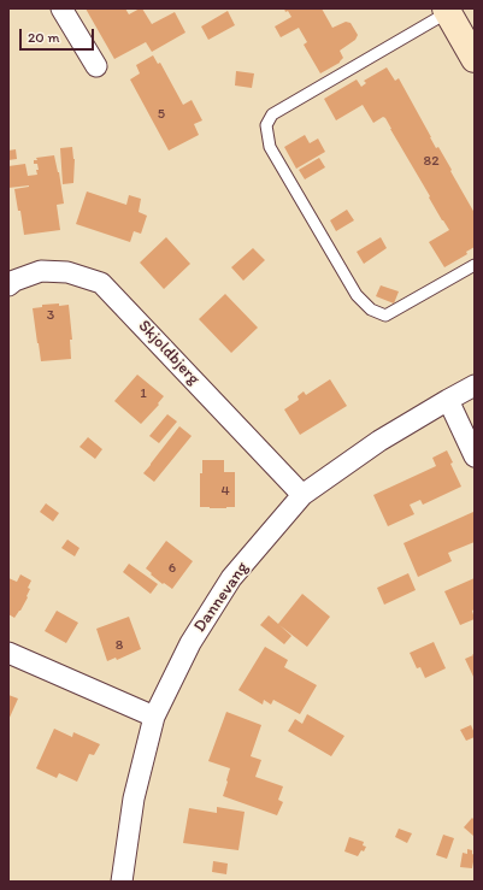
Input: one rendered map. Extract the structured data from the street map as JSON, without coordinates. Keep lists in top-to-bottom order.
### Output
{
  "streets": {
    "street": ["Skjoldbjerg", "Dannevang"]
  },
  "crossings": [
    ["Skjoldbjerg", "Dannevang"]
  ],
  "house_numbers": [
    "5",
    "82",
    "3",
    "1",
    "4",
    "6",
    "8"
  ],
  "scale_bar": "20 m"
}
